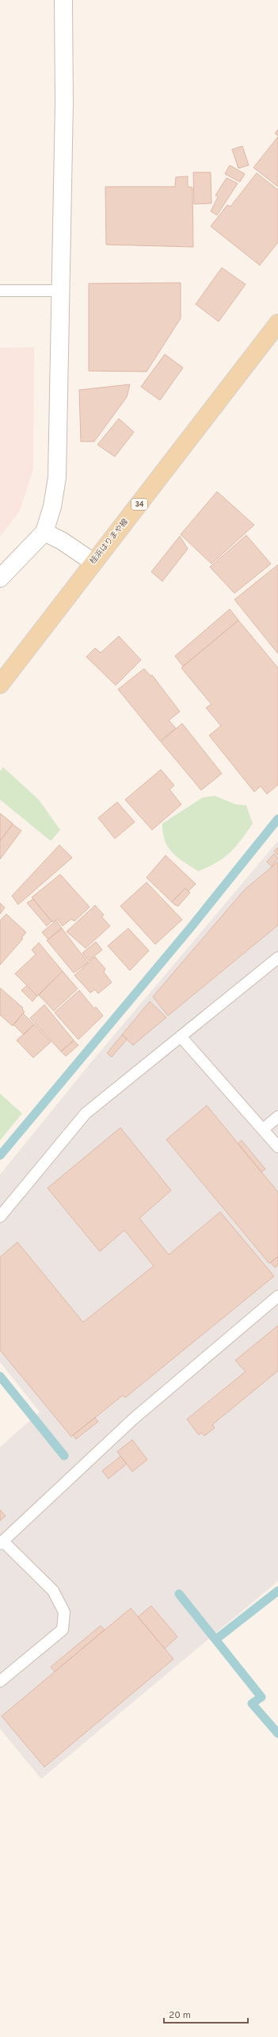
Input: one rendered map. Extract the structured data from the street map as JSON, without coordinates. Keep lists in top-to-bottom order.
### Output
{
  "streets": {
    "main road": ["34", "桂浜はりまや線"]
  },
  "scale_bar": "20 m"
}
